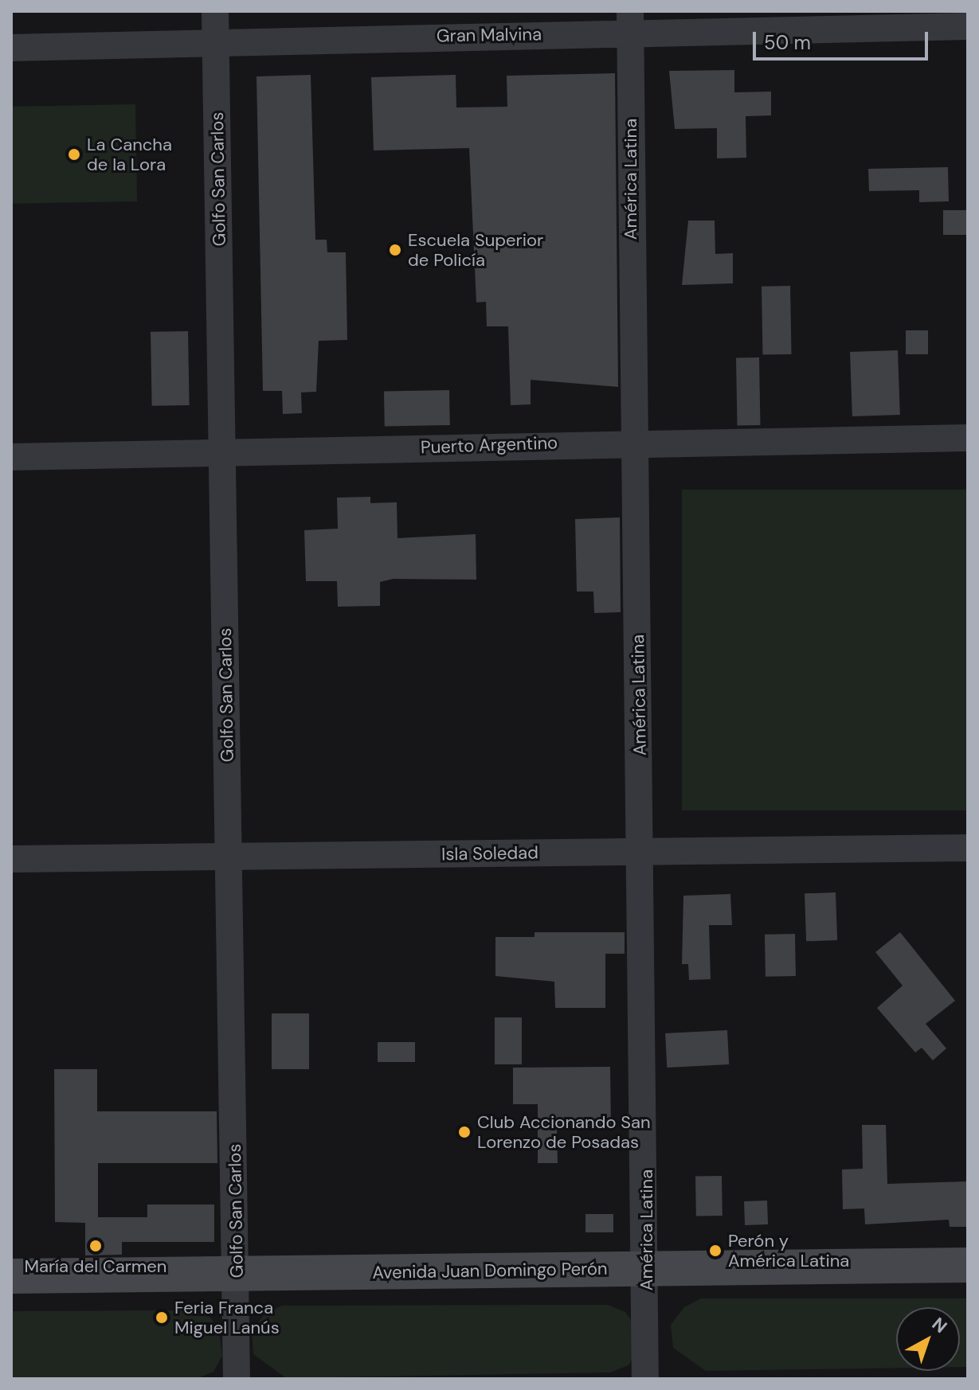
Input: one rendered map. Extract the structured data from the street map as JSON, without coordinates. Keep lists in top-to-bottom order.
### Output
{
  "streets": {
    "main road": ["Avenida Juan Domingo Perón"],
    "street": [
      "Gran Malvina",
      "Golfo San Carlos",
      "América Latina",
      "Puerto Argentino",
      "Isla Soledad"
    ]
  },
  "crossings": [
    ["Gran Malvina", "Golfo San Carlos"],
    ["Gran Malvina", "América Latina"],
    ["Golfo San Carlos", "Puerto Argentino"],
    ["Golfo San Carlos", "Isla Soledad"],
    ["Golfo San Carlos", "Avenida Juan Domingo Perón"],
    ["América Latina", "Puerto Argentino"],
    ["América Latina", "Isla Soledad"],
    ["América Latina", "Avenida Juan Domingo Perón"]
  ],
  "places": [
    "La Cancha de la Lora",
    "Escuela Superior de Policía",
    "Club Accionando San Lorenzo de Posadas",
    "María del Carmen",
    "Perón y América Latina",
    "Feria Franca Miguel Lanús"
  ],
  "scale_bar": "50 m",
  "north": "top right"
}
